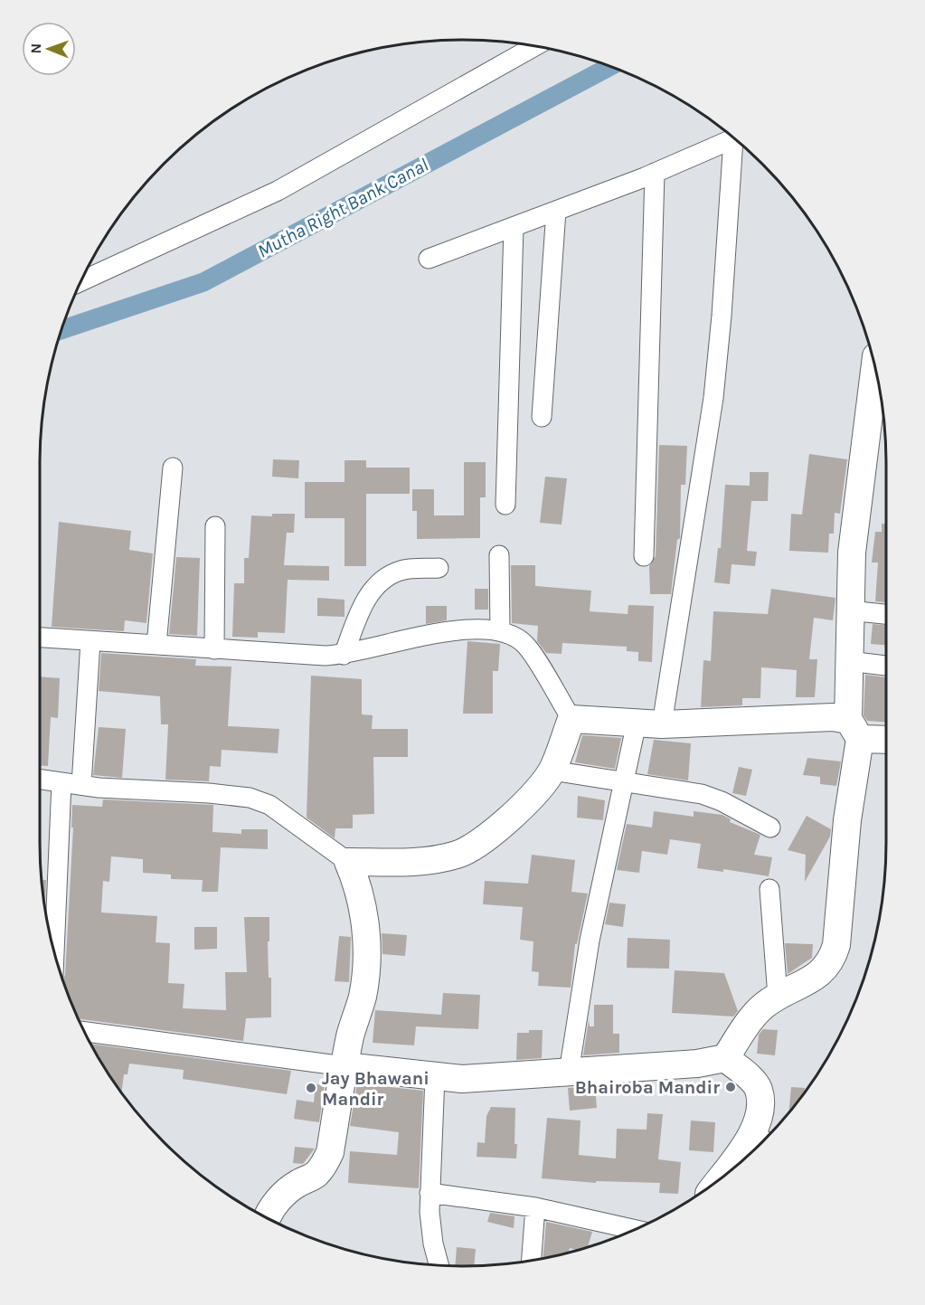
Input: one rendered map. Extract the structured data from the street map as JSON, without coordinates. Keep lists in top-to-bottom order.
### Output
{
  "water": ["Mutha Right Bank Canal"],
  "places": ["Bhairoba Mandir", "Jay Bhawani Mandir"],
  "north": "left"
}
